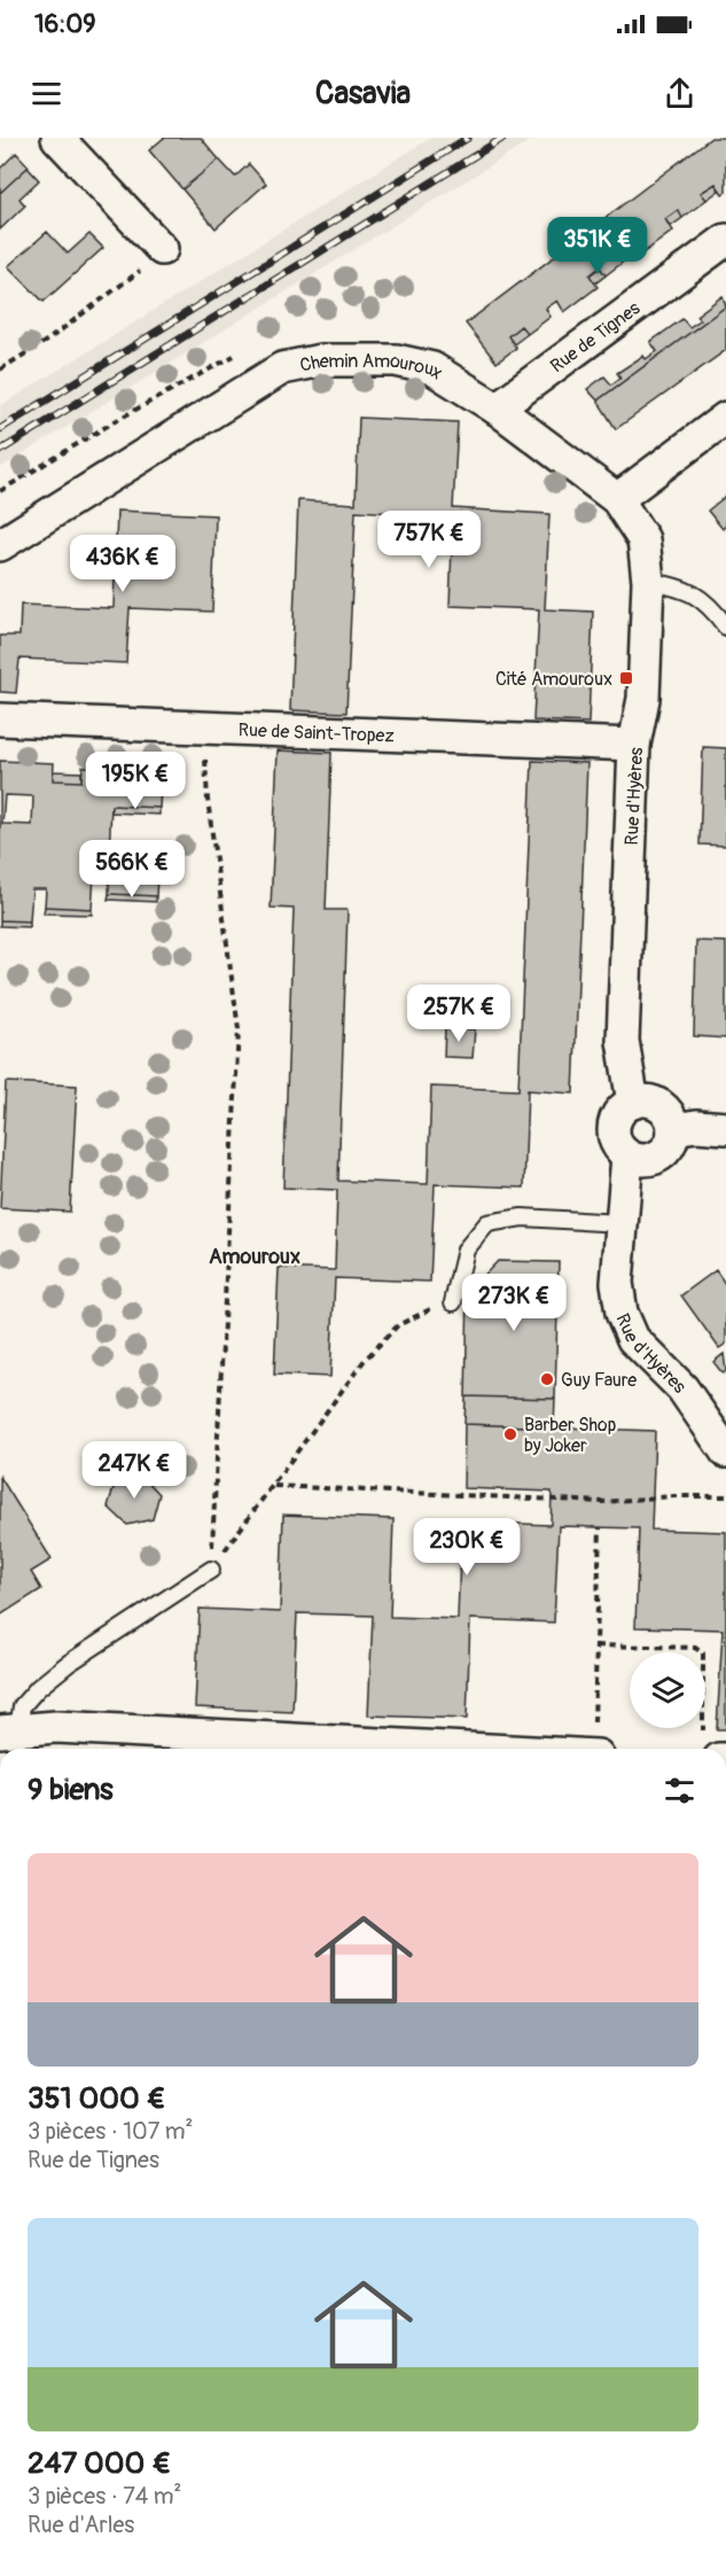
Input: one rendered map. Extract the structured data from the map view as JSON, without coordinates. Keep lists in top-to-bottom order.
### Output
{
  "streets": {
    "street": [
      "Rue de Tignes",
      "Chemin Amouroux",
      "Rue de Saint-Tropez",
      "Rue d'Hyères"
    ]
  },
  "crossings": [
    ["Rue de Tignes", "Chemin Amouroux"],
    ["Chemin Amouroux", "Rue d'Hyères"],
    ["Rue de Saint-Tropez", "Rue d'Hyères"]
  ],
  "districts": ["Amouroux"],
  "places": {
    "transit": ["Cité Amouroux"],
    "other": ["Guy Faure", "Barber Shop by Joker"]
  },
  "page": {
    "status": "16:09",
    "header": "Casavia",
    "price": [
      "351K €",
      "757K €",
      "436K €",
      "195K €",
      "566K €",
      "257K €",
      "273K €",
      "247K €",
      "230K €"
    ],
    "heading": "9 biens",
    "list": [
      {
        "name": "351 000 €",
        "note": "3 pièces · 107 m² · Rue de Tignes"
      },
      {
        "name": "247 000 €",
        "note": "3 pièces · 74 m² · Rue d'Arles"
      }
    ]
  }
}
